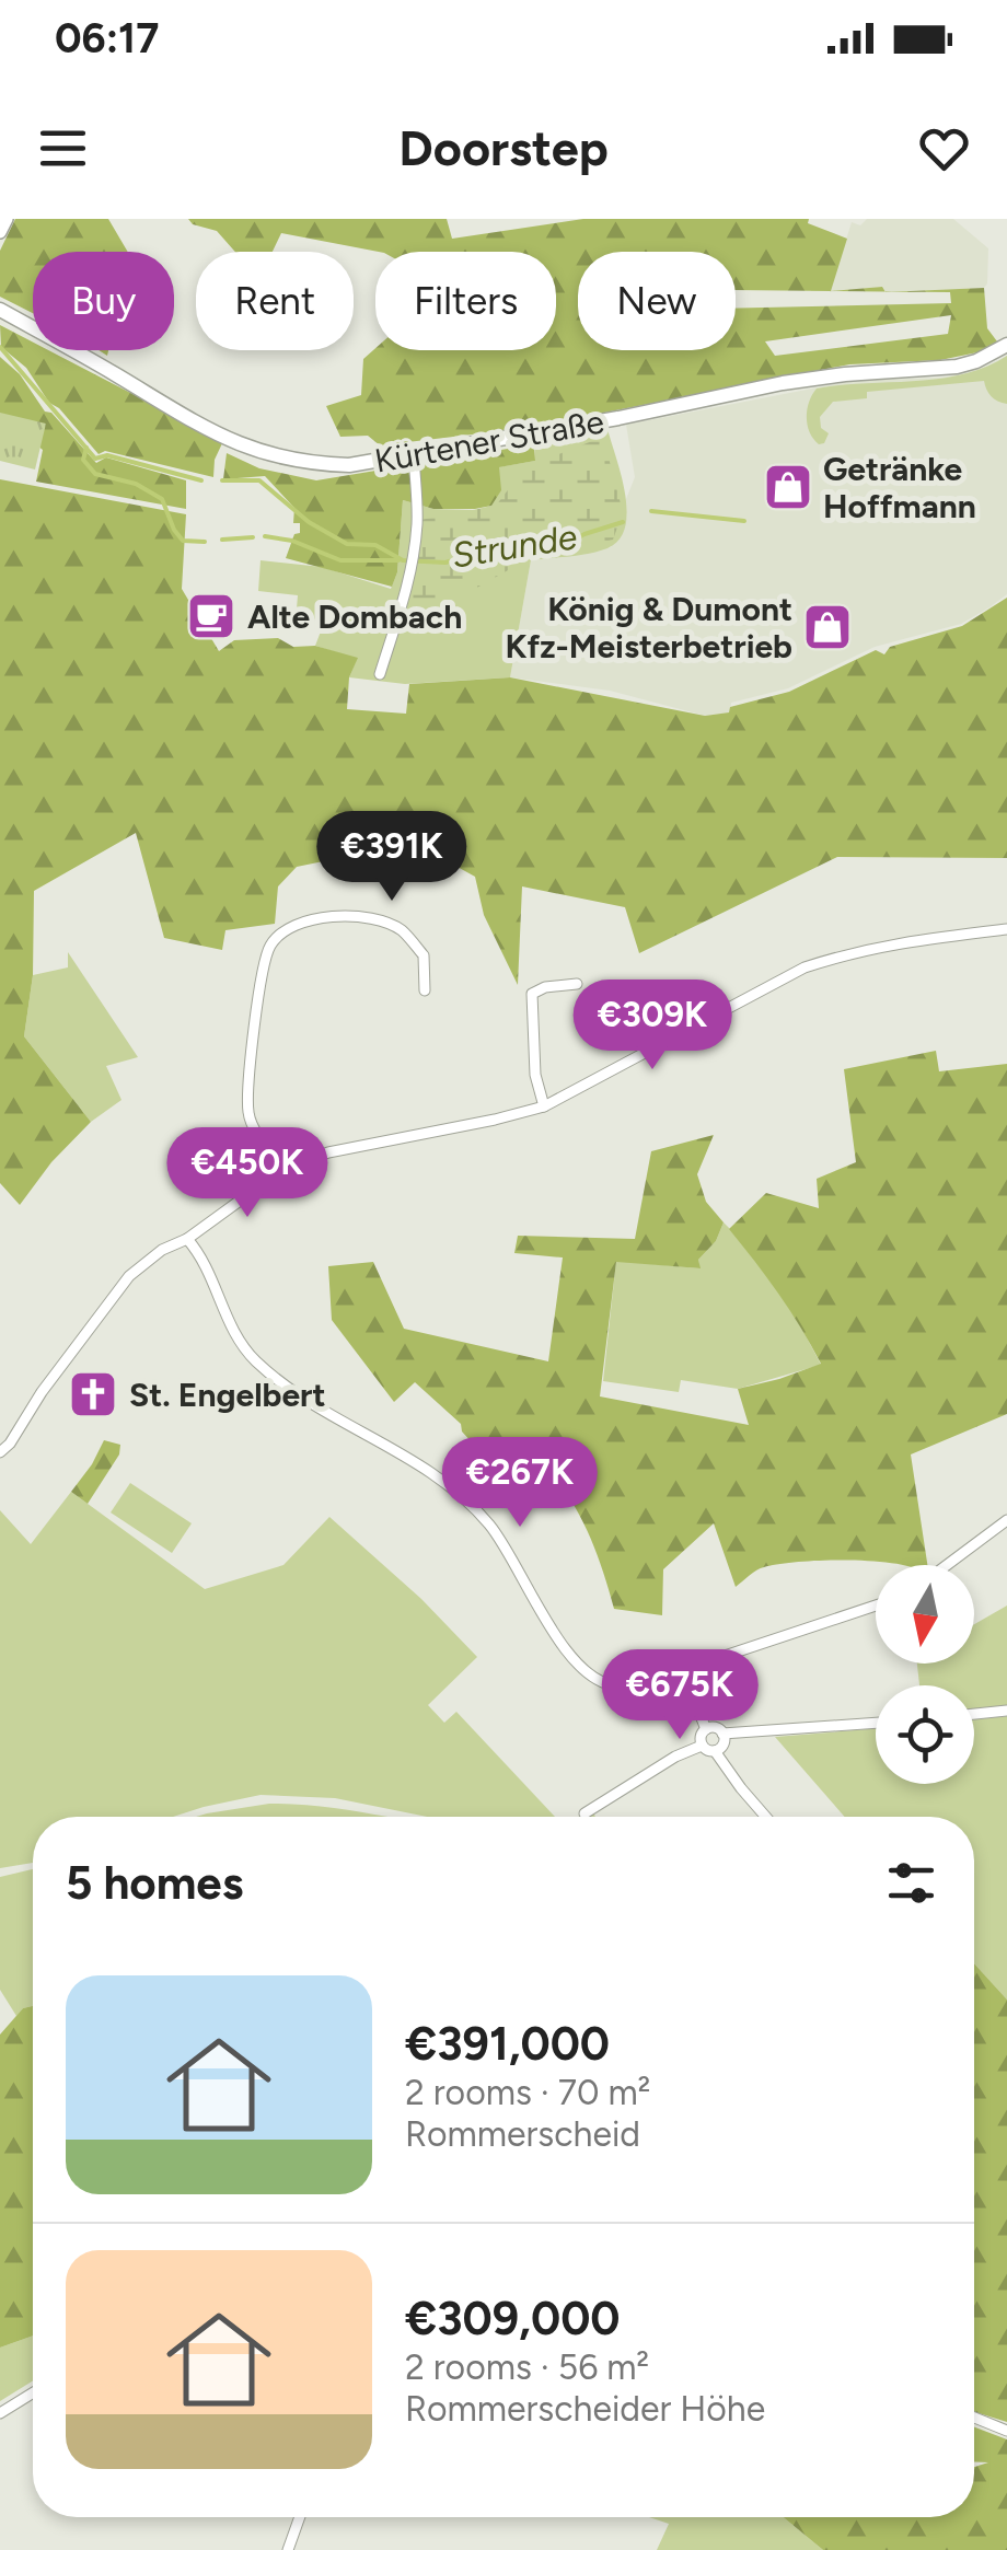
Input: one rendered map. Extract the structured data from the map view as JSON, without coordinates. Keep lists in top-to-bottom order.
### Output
{
  "streets": {
    "main road": ["Kürtener Straße"]
  },
  "water": ["Strunde"],
  "places": {
    "shop": ["Getränke Hoffmann", "König & Dumont Kfz-Meisterbetrieb"],
    "cafe": ["Alte Dombach"],
    "church": ["St. Engelbert"]
  },
  "north": "bottom",
  "page": {
    "status": "06:17",
    "header": "Doorstep",
    "chip": [
      "Buy",
      "Rent",
      "Filters",
      "New"
    ],
    "price": [
      "€391K",
      "€309K",
      "€450K",
      "€267K",
      "€675K"
    ],
    "heading": "5 homes",
    "list": [
      {
        "name": "€391,000",
        "note": "2 rooms · 70 m² · Rommerscheid"
      },
      {
        "name": "€309,000",
        "note": "2 rooms · 56 m² · Rommerscheider Höhe"
      }
    ]
  }
}
